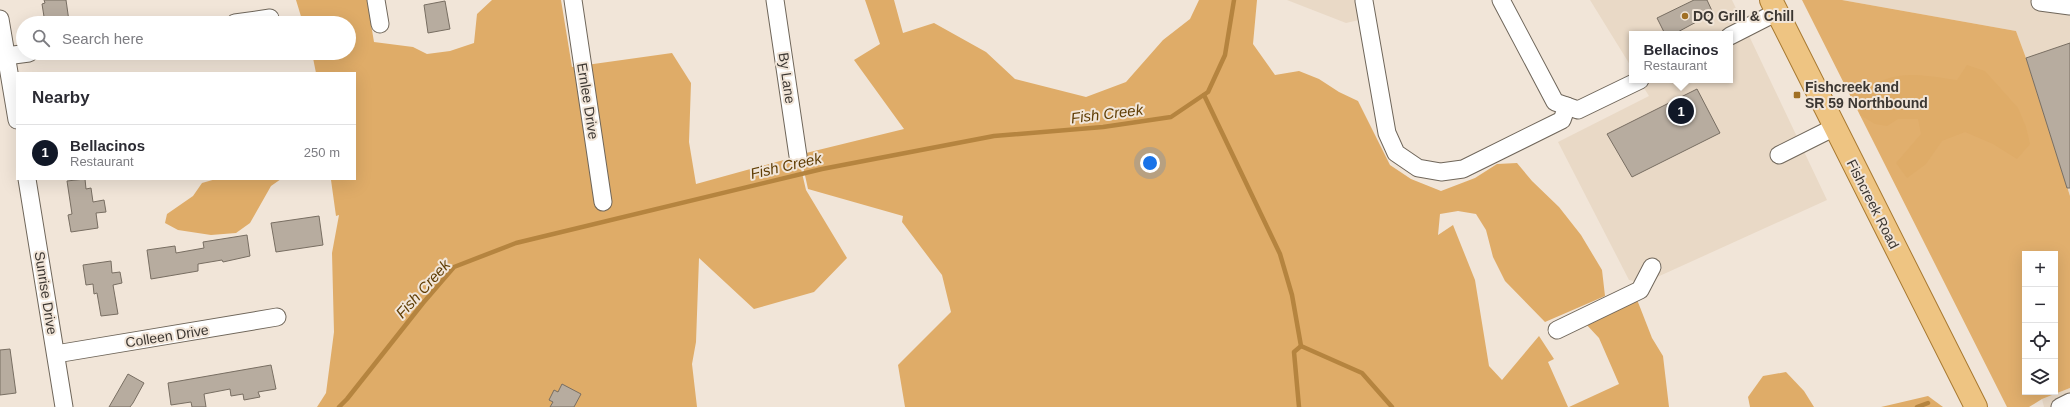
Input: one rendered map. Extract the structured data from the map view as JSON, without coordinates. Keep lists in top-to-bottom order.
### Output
{
  "streets": {
    "main road": ["Fishcreek Road"],
    "street": [
      "By Lane",
      "Ernlee Drive",
      "Sunrise Drive",
      "Colleen Drive"
    ]
  },
  "crossings": [
    ["Sunrise Drive", "Colleen Drive"]
  ],
  "water": ["Fish Creek"],
  "places": {
    "other": ["DQ Grill & Chill"],
    "transit": ["Fishcreek and SR 59 Northbound"]
  },
  "page": {
    "search": "Search here",
    "popup": ["Bellacinos", "Restaurant"],
    "heading": "Nearby",
    "pins": "1",
    "list": [
      {
        "mark": "1",
        "name": "Bellacinos",
        "note": "Restaurant",
        "value": "250 m"
      }
    ],
    "map_buttons": ["+", "−"]
  }
}
